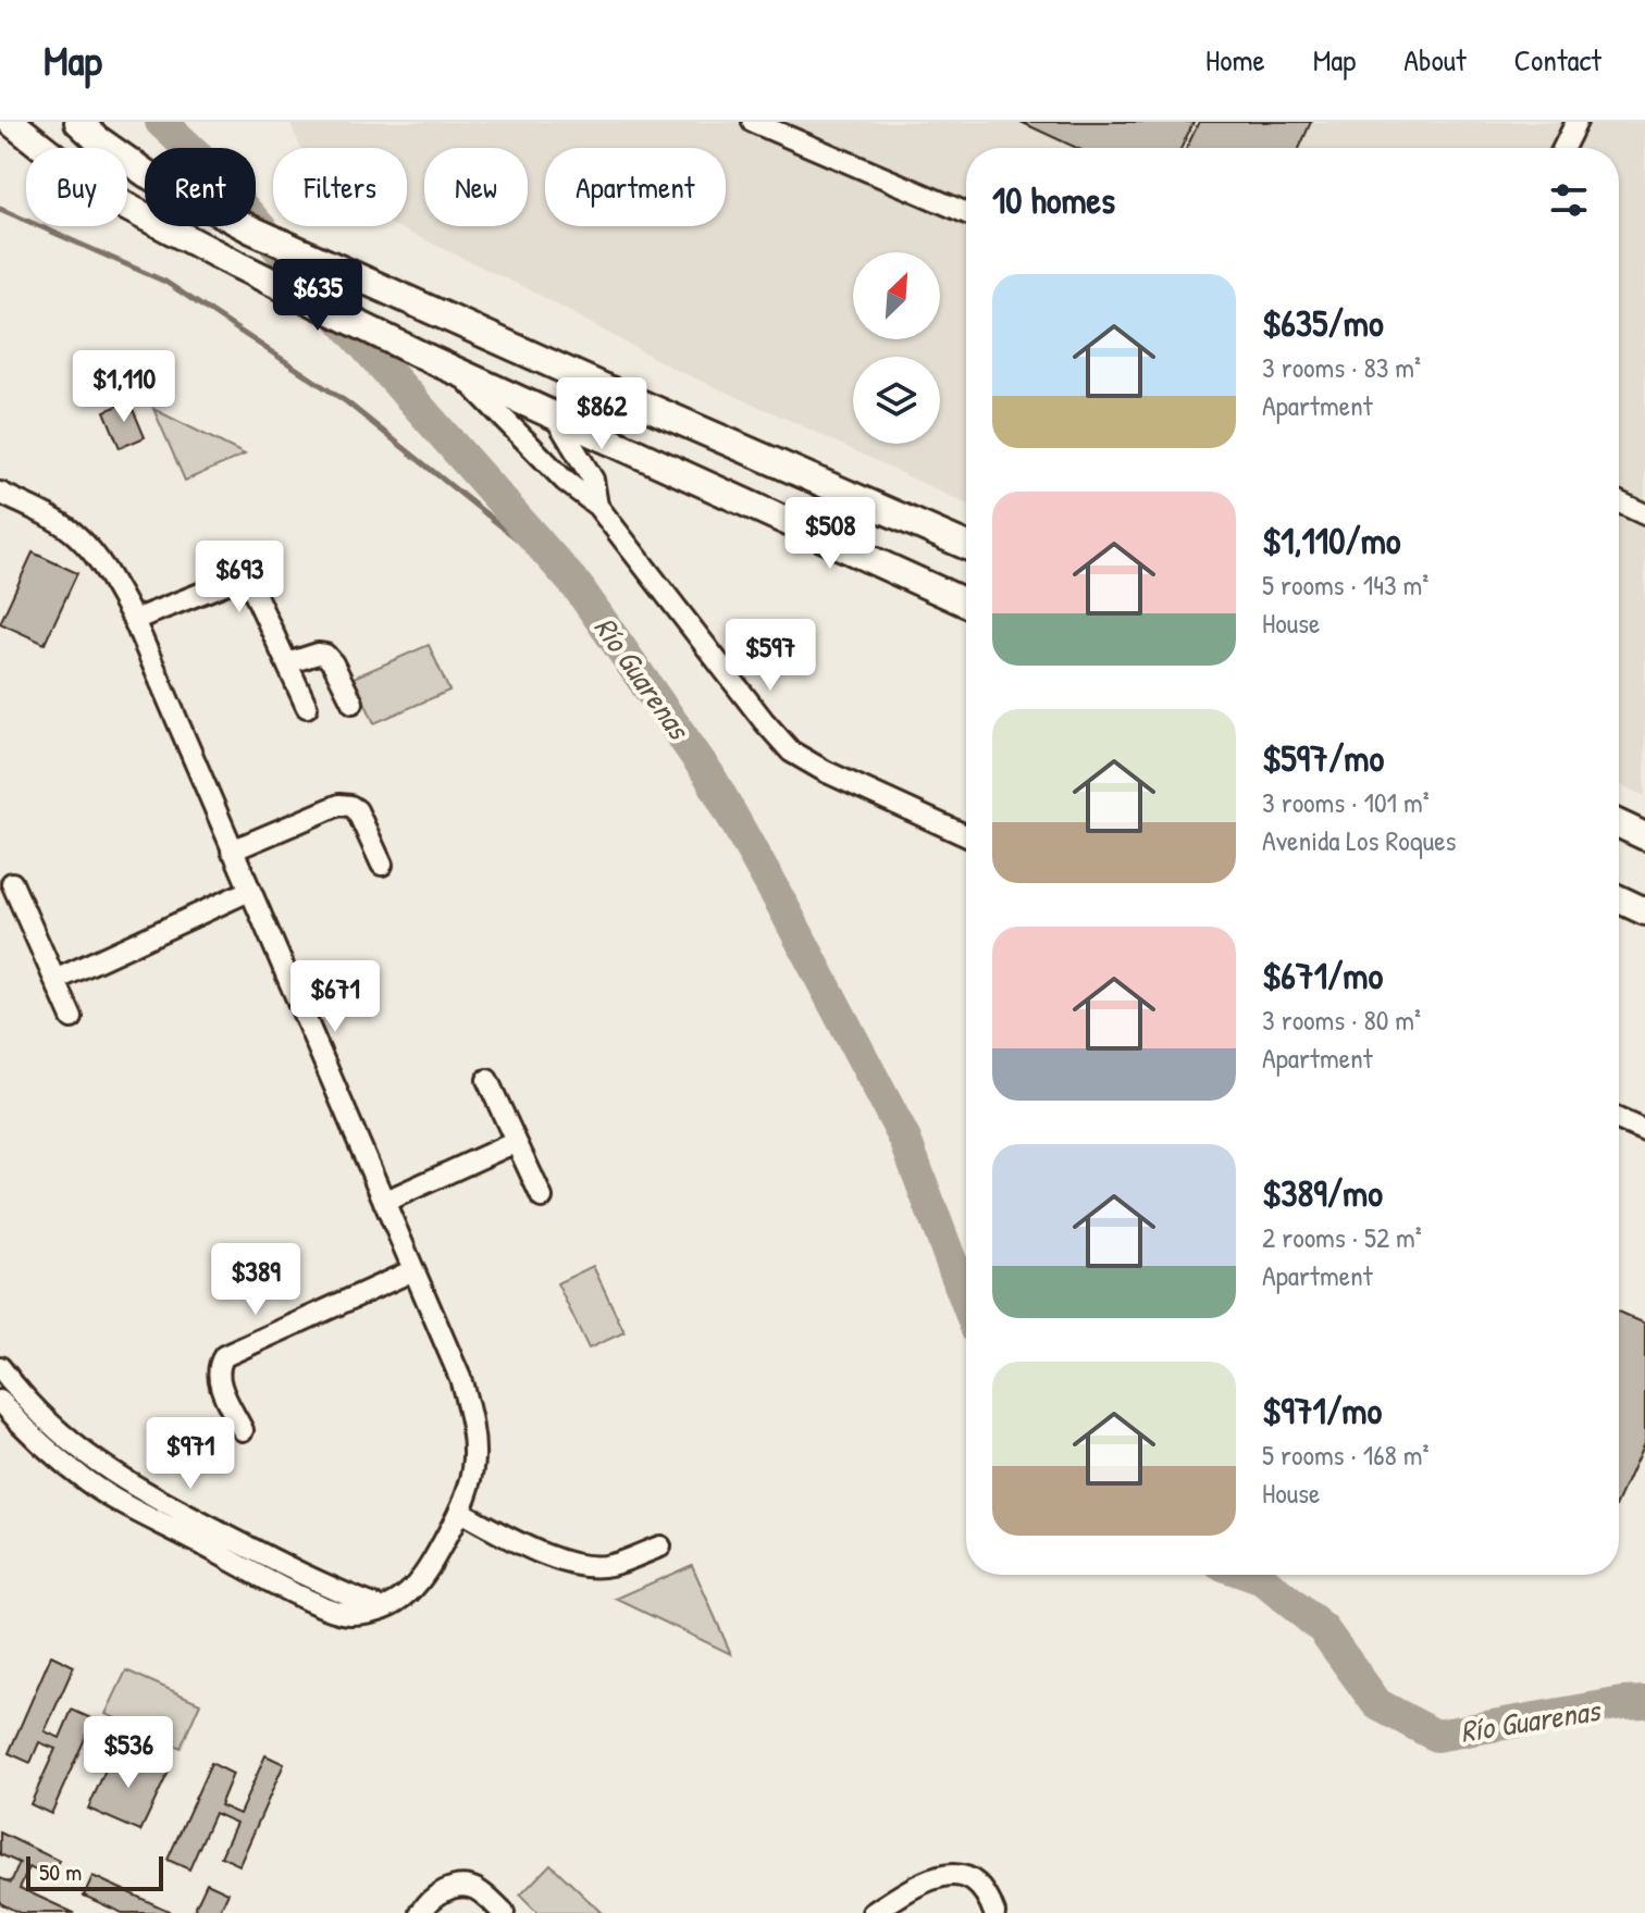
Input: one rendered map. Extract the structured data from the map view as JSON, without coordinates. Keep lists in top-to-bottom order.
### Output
{
  "water": ["Río Guarenas"],
  "scale_bar": "50 m",
  "north": "top right",
  "page": {
    "header": "Map",
    "nav": [
      "Home",
      "Map",
      "About",
      "Contact"
    ],
    "chip": [
      "Buy",
      "Rent",
      "Filters",
      "New",
      "Apartment"
    ],
    "heading": "10 homes",
    "list": [
      {
        "name": "$635/mo",
        "note": "3 rooms · 83 m² · Apartment"
      },
      {
        "name": "$1,110/mo",
        "note": "5 rooms · 143 m² · House"
      },
      {
        "name": "$597/mo",
        "note": "3 rooms · 101 m² · Avenida Los Roques"
      },
      {
        "name": "$671/mo",
        "note": "3 rooms · 80 m² · Apartment"
      },
      {
        "name": "$389/mo",
        "note": "2 rooms · 52 m² · Apartment"
      },
      {
        "name": "$971/mo",
        "note": "5 rooms · 168 m² · House"
      }
    ],
    "price": [
      "$635",
      "$1,110",
      "$862",
      "$508",
      "$693",
      "$597",
      "$671",
      "$389",
      "$971",
      "$536"
    ],
    "scale": "50 m"
  }
}
